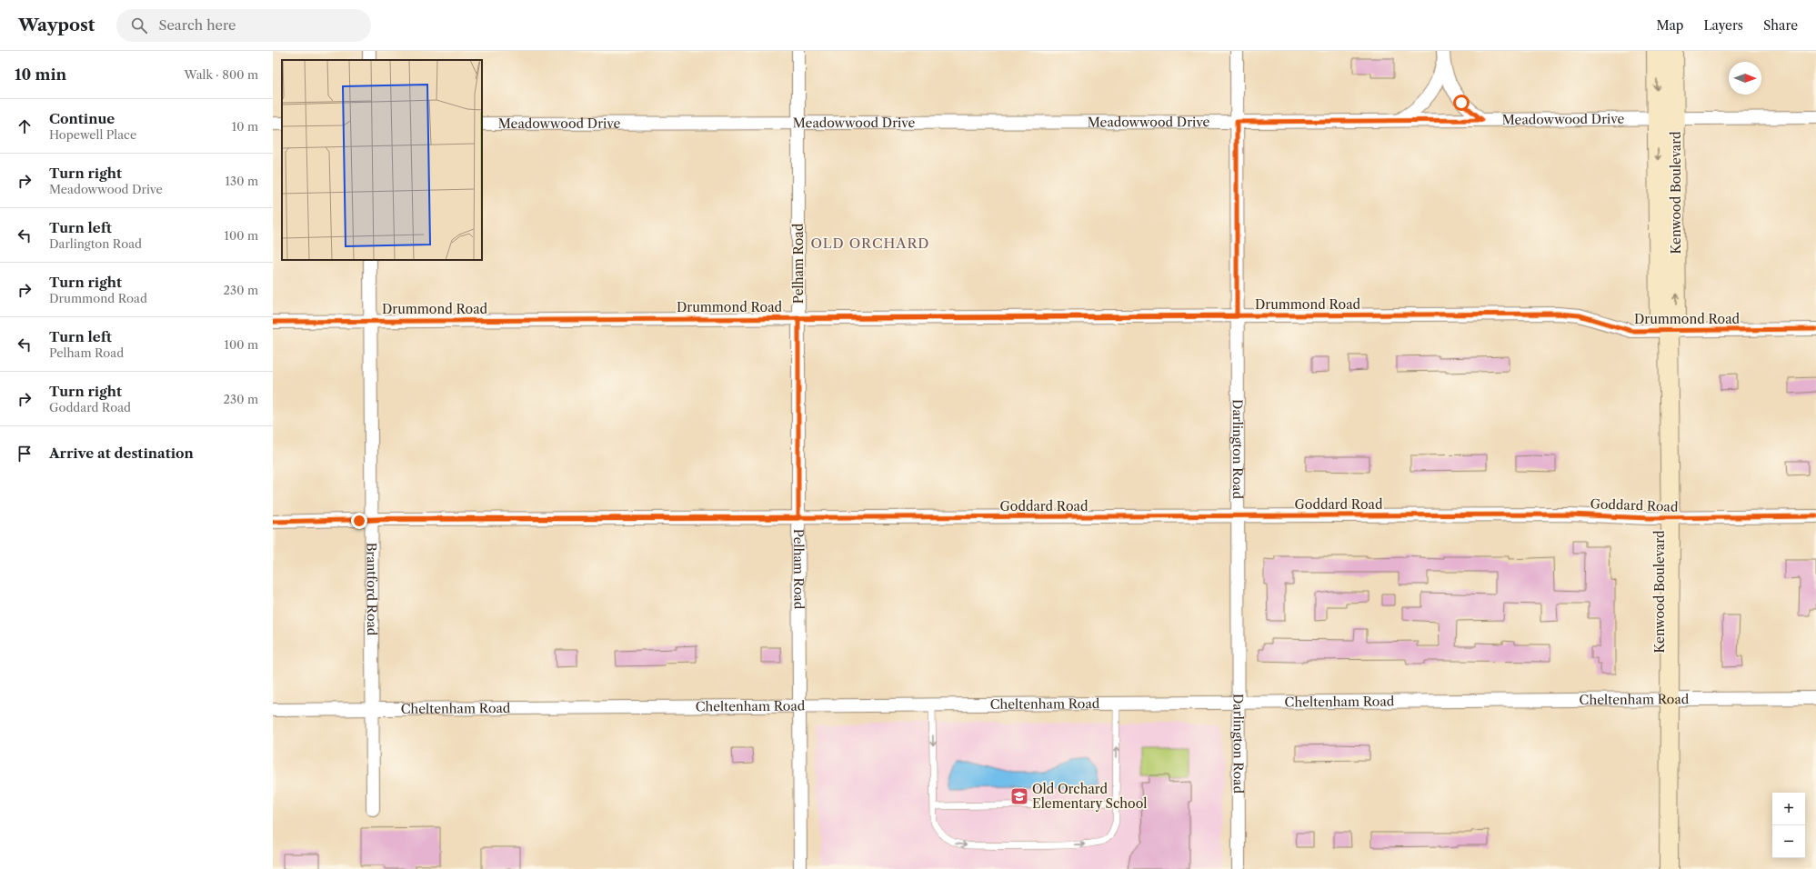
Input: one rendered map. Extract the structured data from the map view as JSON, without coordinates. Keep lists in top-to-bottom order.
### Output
{
  "streets": {
    "street": [
      "Meadowwood Drive",
      "Kenwood Boulevard",
      "Pelham Road",
      "Drummond Road",
      "Darlington Road",
      "Goddard Road",
      "Brantford Road",
      "Cheltenham Road"
    ]
  },
  "crossings": [
    ["Meadowwood Drive", "Kenwood Boulevard"],
    ["Meadowwood Drive", "Pelham Road"],
    ["Meadowwood Drive", "Darlington Road"],
    ["Kenwood Boulevard", "Drummond Road"],
    ["Kenwood Boulevard", "Goddard Road"],
    ["Kenwood Boulevard", "Cheltenham Road"],
    ["Pelham Road", "Drummond Road"],
    ["Pelham Road", "Goddard Road"],
    ["Pelham Road", "Cheltenham Road"],
    ["Drummond Road", "Darlington Road"],
    ["Drummond Road", "Brantford Road"],
    ["Darlington Road", "Goddard Road"],
    ["Darlington Road", "Cheltenham Road"],
    ["Goddard Road", "Brantford Road"],
    ["Brantford Road", "Cheltenham Road"]
  ],
  "districts": ["OLD ORCHARD"],
  "places": {
    "school or university": ["Old Orchard Elementary School"]
  },
  "north": "right",
  "page": {
    "header": "Waypost",
    "search": "Search here",
    "nav": ["Map", "Layers", "Share"],
    "heading": ["10 min", "Walk · 800 m"],
    "list": [
      ["Continue", "Hopewell Place", "10 m"],
      ["Turn right", "Meadowwood Drive", "130 m"],
      ["Turn left", "Darlington Road", "100 m"],
      ["Turn right", "Drummond Road", "230 m"],
      ["Turn left", "Pelham Road", "100 m"],
      ["Turn right", "Goddard Road", "230 m"],
      "Arrive at destination"
    ],
    "map_buttons": ["+", "−"]
  }
}
